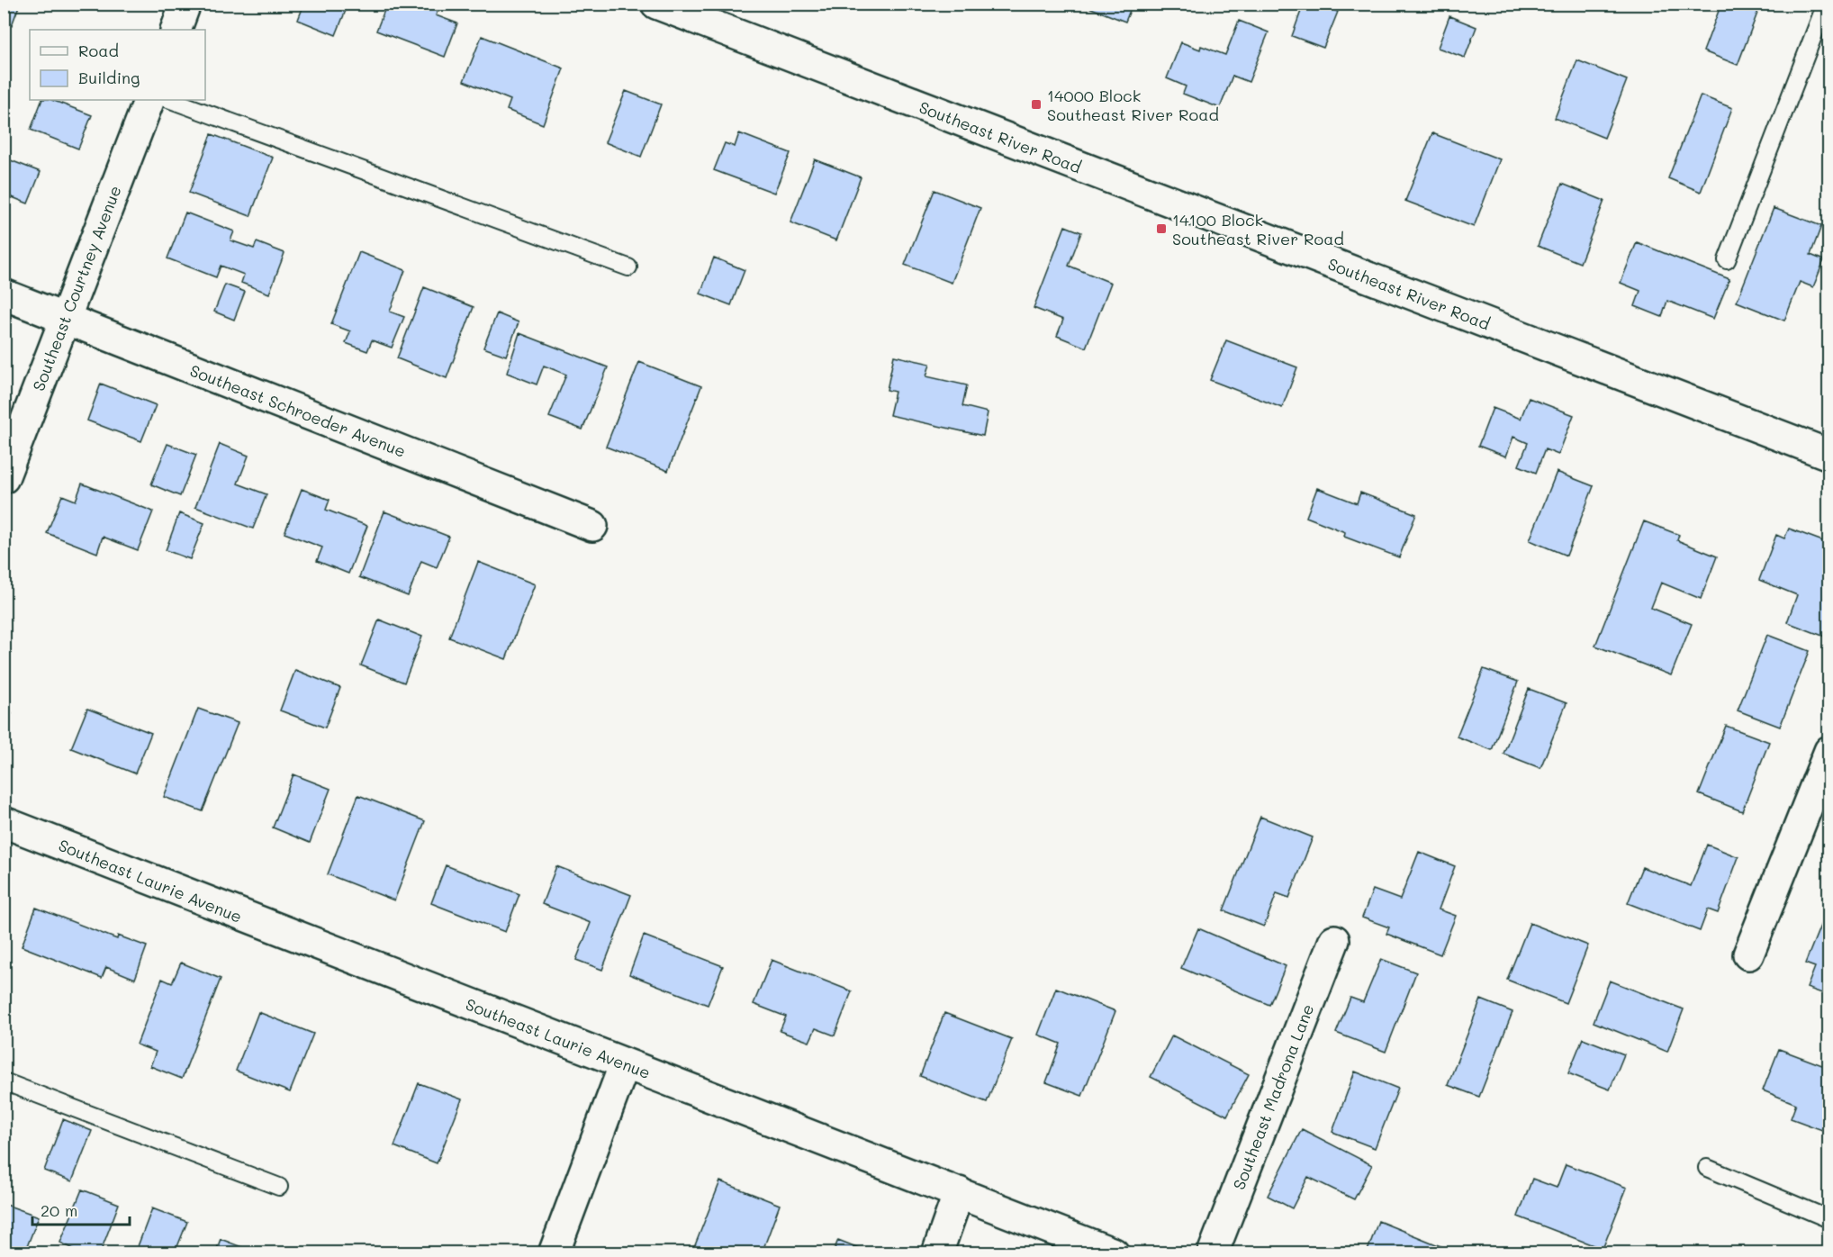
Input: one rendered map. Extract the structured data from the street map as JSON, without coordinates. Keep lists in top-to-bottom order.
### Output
{
  "streets": {
    "street": [
      "Southeast River Road",
      "Southeast Courtney Avenue",
      "Southeast Schroeder Avenue",
      "Southeast Laurie Avenue",
      "Southeast Madrona Lane"
    ]
  },
  "crossings": [
    ["Southeast Courtney Avenue", "Southeast Schroeder Avenue"]
  ],
  "places": {
    "transit": ["14000 Block Southeast River Road", "14100 Block Southeast River Road"]
  },
  "legend": ["Road", "Building"],
  "scale_bar": "20 m"
}
